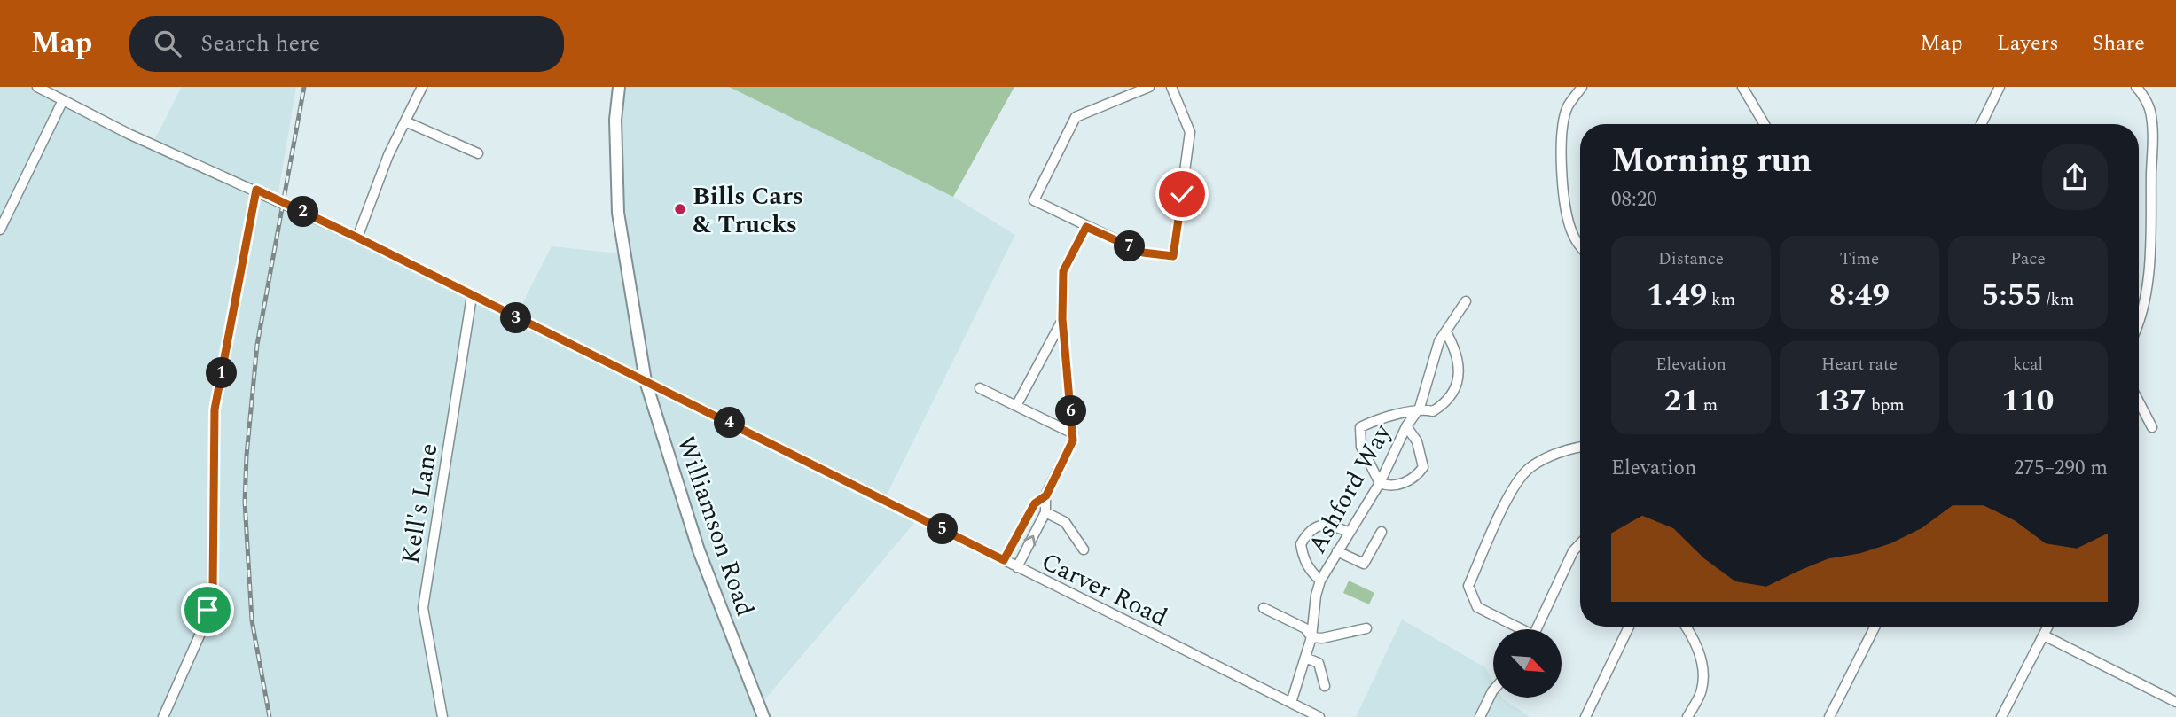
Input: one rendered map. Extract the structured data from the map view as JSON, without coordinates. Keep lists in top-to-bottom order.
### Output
{
  "streets": {
    "main road": ["Williamson Road"],
    "street": ["Ashford Way", "Kell's Lane", "Carver Road"]
  },
  "crossings": [
    ["Ashford Way", "Carver Road"],
    ["Kell's Lane", "Carver Road"],
    ["Williamson Road", "Carver Road"]
  ],
  "places": ["Bills Cars & Trucks"],
  "north": "bottom right",
  "page": {
    "header": "Map",
    "search": "Search here",
    "nav": ["Map", "Layers", "Share"],
    "heading": ["Morning run", "08:20"],
    "pins": [
      "2",
      "7",
      "3",
      "1",
      "6",
      "4",
      "5"
    ],
    "stats": [
      ["Distance", "1.49 km"],
      ["Time", "8:49"],
      ["Pace", "5:55 /km"],
      ["Elevation", "21 m"],
      ["Heart rate", "137 bpm"],
      ["kcal", "110"]
    ],
    "chart": ["Elevation", "275–290 m"]
  }
}
